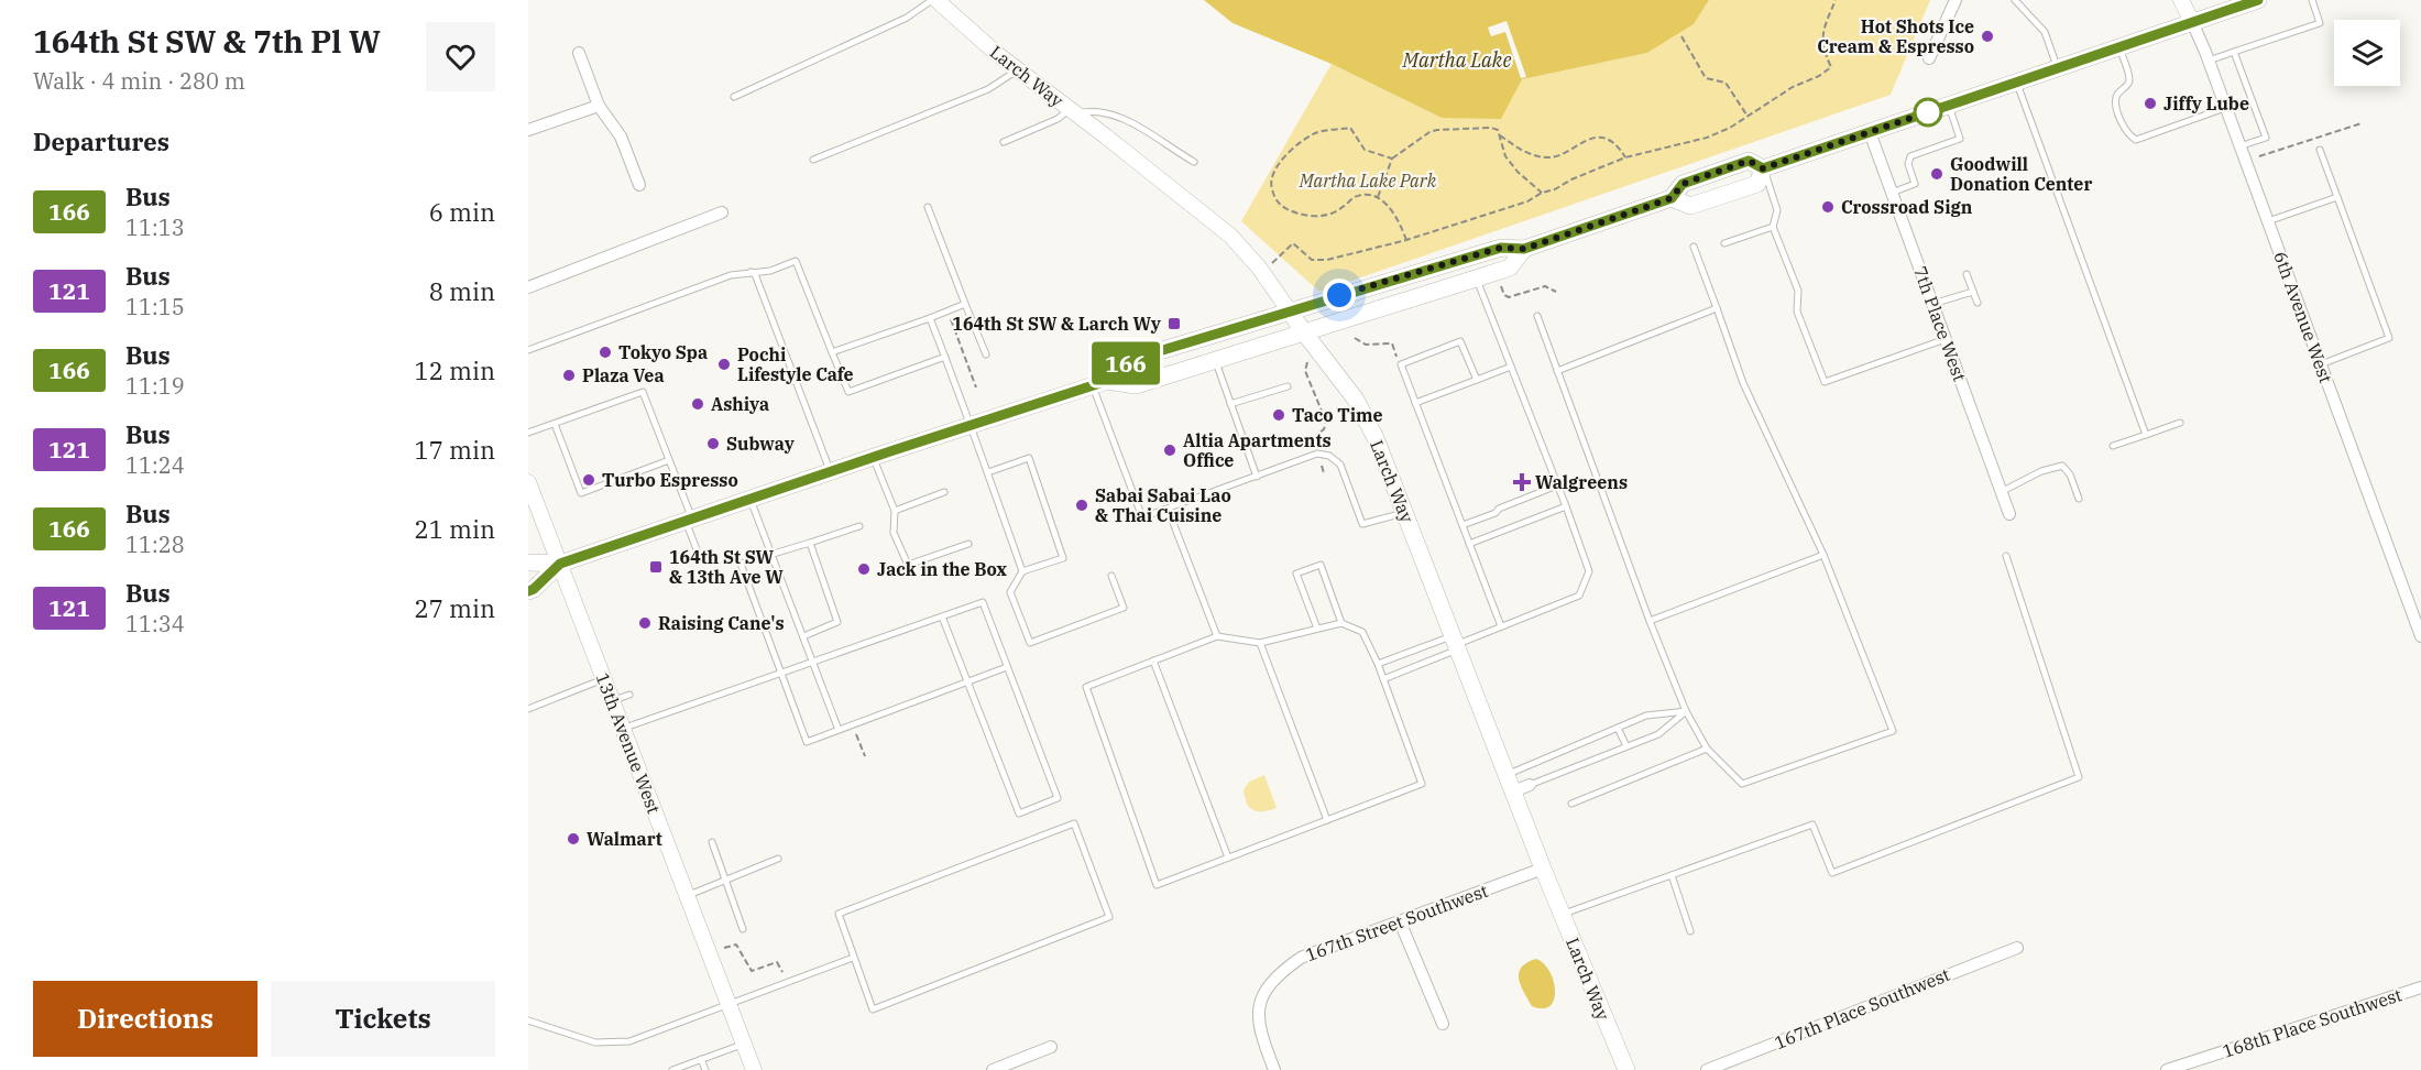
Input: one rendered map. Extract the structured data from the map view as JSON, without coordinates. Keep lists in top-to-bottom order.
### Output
{
  "streets": {
    "main road": ["Larch Way"],
    "street": [
      "6th Avenue West",
      "7th Place West",
      "13th Avenue West",
      "167th Street Southwest",
      "167th Place Southwest",
      "168th Place Southwest"
    ]
  },
  "crossings": [
    ["Larch Way", "167th Street Southwest"]
  ],
  "water": ["Martha Lake"],
  "parks": ["Martha Lake Park"],
  "places": {
    "other": [
      "Hot Shots Ice Cream & Espresso",
      "Jiffy Lube",
      "Goodwill Donation Center",
      "Crossroad Sign",
      "Tokyo Spa",
      "Pochi Lifestyle Cafe",
      "Plaza Vea",
      "Ashiya",
      "Taco Time",
      "Subway",
      "Altia Apartments Office",
      "Turbo Espresso",
      "Sabai Sabai Lao & Thai Cuisine",
      "Jack in the Box",
      "Raising Cane's",
      "Walmart"
    ],
    "transit": ["164th St SW & Larch Wy", "164th St SW & 13th Ave W"],
    "health": ["Walgreens"]
  },
  "lines": ["bus line 166"],
  "page": {
    "heading": [
      ["164th St SW & 7th Pl W", "Walk · 4 min · 280 m"],
      "Departures"
    ],
    "on_map": "166",
    "list": [
      {
        "mark": "166",
        "name": "Bus",
        "note": "11:13",
        "value": "6 min"
      },
      {
        "mark": "121",
        "name": "Bus",
        "note": "11:15",
        "value": "8 min"
      },
      {
        "mark": "166",
        "name": "Bus",
        "note": "11:19",
        "value": "12 min"
      },
      {
        "mark": "121",
        "name": "Bus",
        "note": "11:24",
        "value": "17 min"
      },
      {
        "mark": "166",
        "name": "Bus",
        "note": "11:28",
        "value": "21 min"
      },
      {
        "mark": "121",
        "name": "Bus",
        "note": "11:34",
        "value": "27 min"
      }
    ],
    "buttons": ["Directions", "Tickets"]
  }
}
